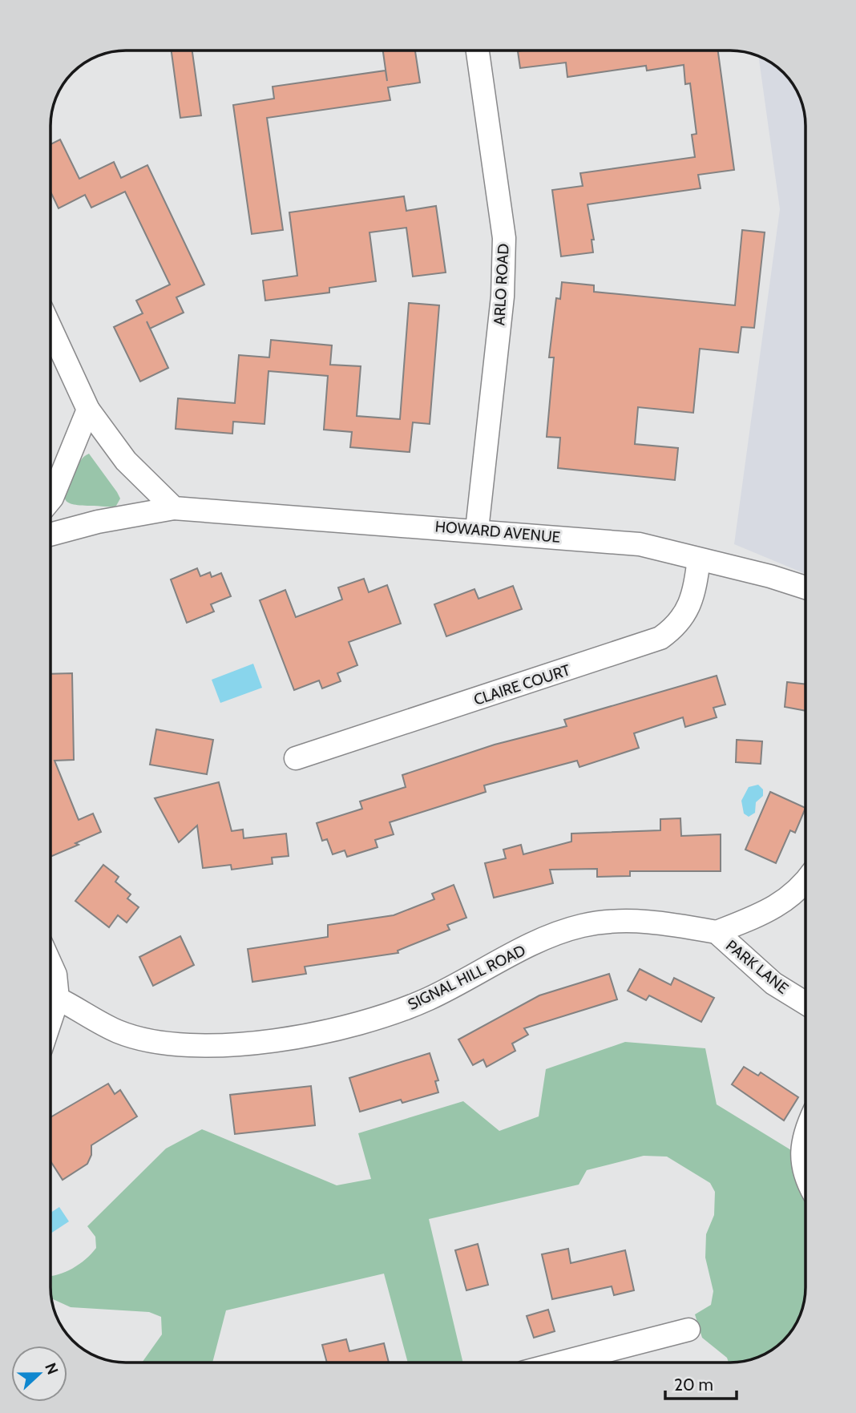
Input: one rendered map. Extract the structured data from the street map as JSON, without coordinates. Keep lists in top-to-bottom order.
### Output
{
  "streets": {
    "street": [
      "ARLO ROAD",
      "HOWARD AVENUE",
      "CLAIRE COURT",
      "PARK LANE",
      "SIGNAL HILL ROAD"
    ]
  },
  "crossings": [
    ["ARLO ROAD", "HOWARD AVENUE"],
    ["HOWARD AVENUE", "CLAIRE COURT"],
    ["PARK LANE", "SIGNAL HILL ROAD"]
  ],
  "scale_bar": "20 m",
  "north": "right"
}
